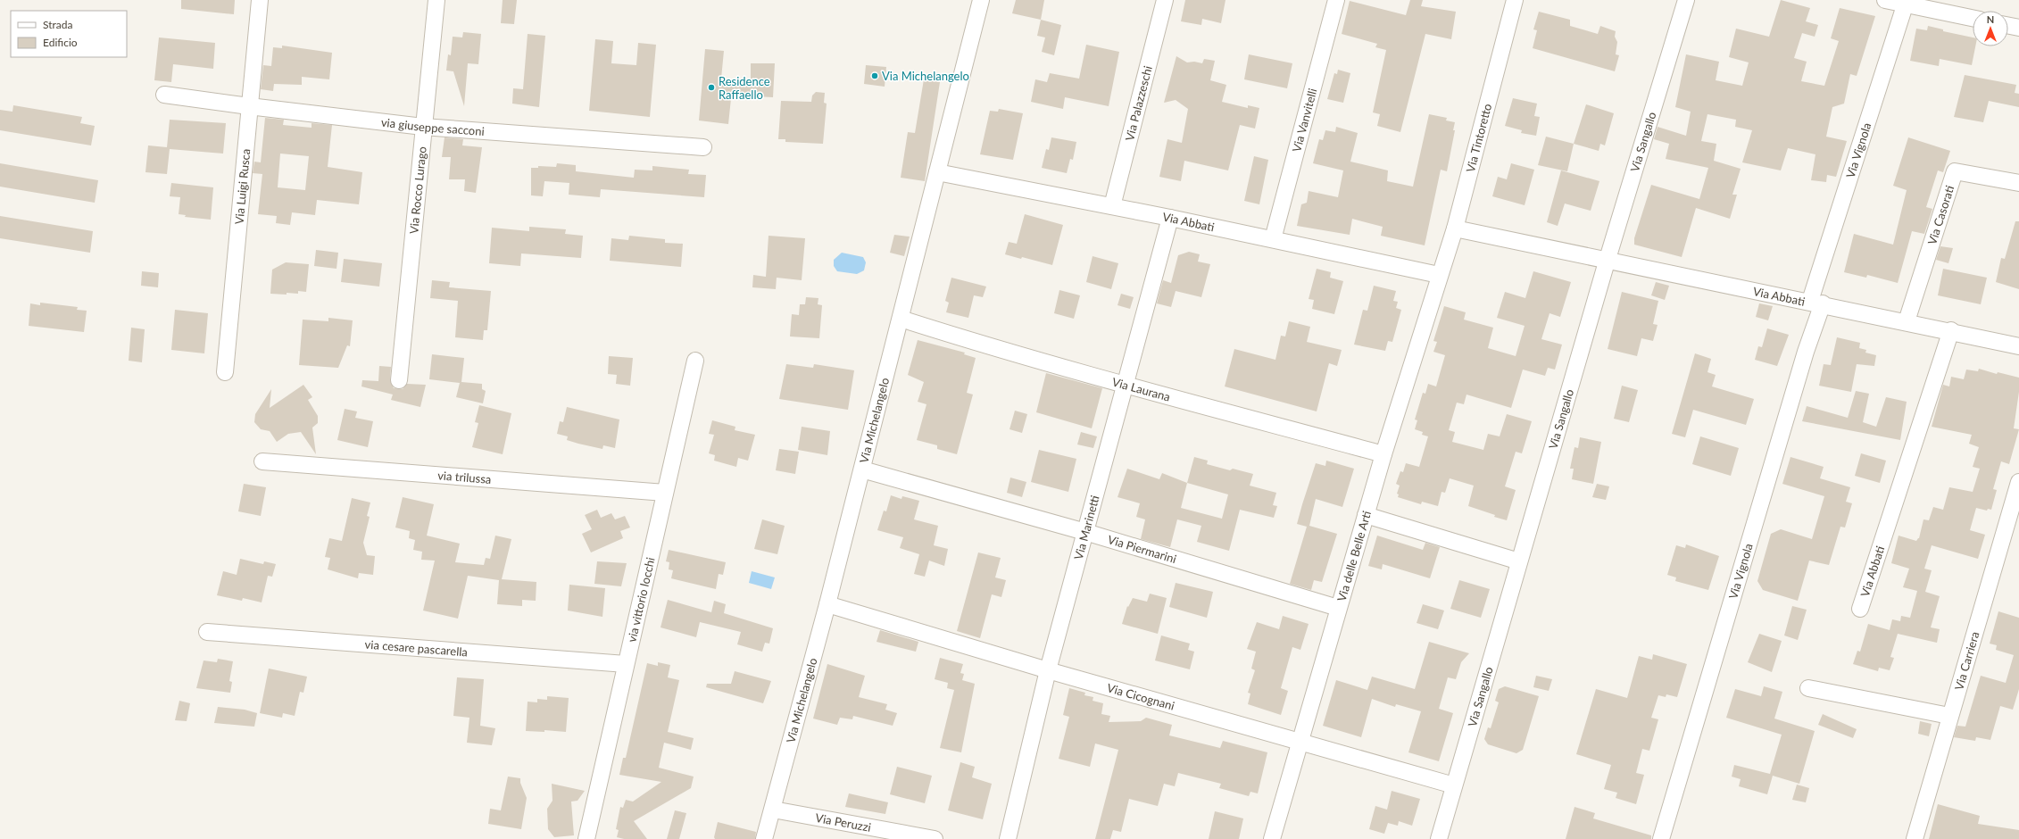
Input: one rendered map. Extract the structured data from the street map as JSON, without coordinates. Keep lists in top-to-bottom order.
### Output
{
  "streets": {
    "street": [
      "Via Palazzeschi",
      "Via Vanvitelli",
      "via giuseppe sacconi",
      "Via Tintoretto",
      "Via Sangallo",
      "Via Vignola",
      "Via Luigi Rusca",
      "Via Rocco Lurago",
      "Via Casorati",
      "Via Abbati",
      "Via Laurana",
      "Via Michelangelo",
      "via trilussa",
      "Via Marinetti",
      "Via Piermarini",
      "Via delle Belle Arti",
      "via vittorio locchi",
      "via cesare pascarella",
      "Via Carriera",
      "Via Cicognani",
      "Via Peruzzi"
    ]
  },
  "crossings": [
    ["Via Palazzeschi", "Via Abbati"],
    ["Via Vanvitelli", "Via Abbati"],
    ["via giuseppe sacconi", "Via Luigi Rusca"],
    ["via giuseppe sacconi", "Via Rocco Lurago"],
    ["Via Tintoretto", "Via Abbati"],
    ["Via Tintoretto", "Via delle Belle Arti"],
    ["Via Sangallo", "Via Abbati"],
    ["Via Sangallo", "Via Cicognani"],
    ["Via Vignola", "Via Abbati"],
    ["Via Casorati", "Via Abbati"],
    ["Via Abbati", "Via Michelangelo"],
    ["Via Abbati", "Via Marinetti"],
    ["Via Abbati", "Via delle Belle Arti"],
    ["Via Laurana", "Via Michelangelo"],
    ["Via Laurana", "Via Marinetti"],
    ["Via Laurana", "Via delle Belle Arti"],
    ["Via Michelangelo", "Via Piermarini"],
    ["Via Michelangelo", "Via Cicognani"],
    ["Via Michelangelo", "Via Peruzzi"],
    ["via trilussa", "via vittorio locchi"],
    ["Via Marinetti", "Via Piermarini"],
    ["Via Marinetti", "Via Cicognani"],
    ["Via Piermarini", "Via delle Belle Arti"],
    ["Via delle Belle Arti", "Via Cicognani"],
    ["via vittorio locchi", "via cesare pascarella"]
  ],
  "places": ["Via Michelangelo", "Residence Raffaello"],
  "legend": ["Strada", "Edificio"],
  "north": "top"
}
